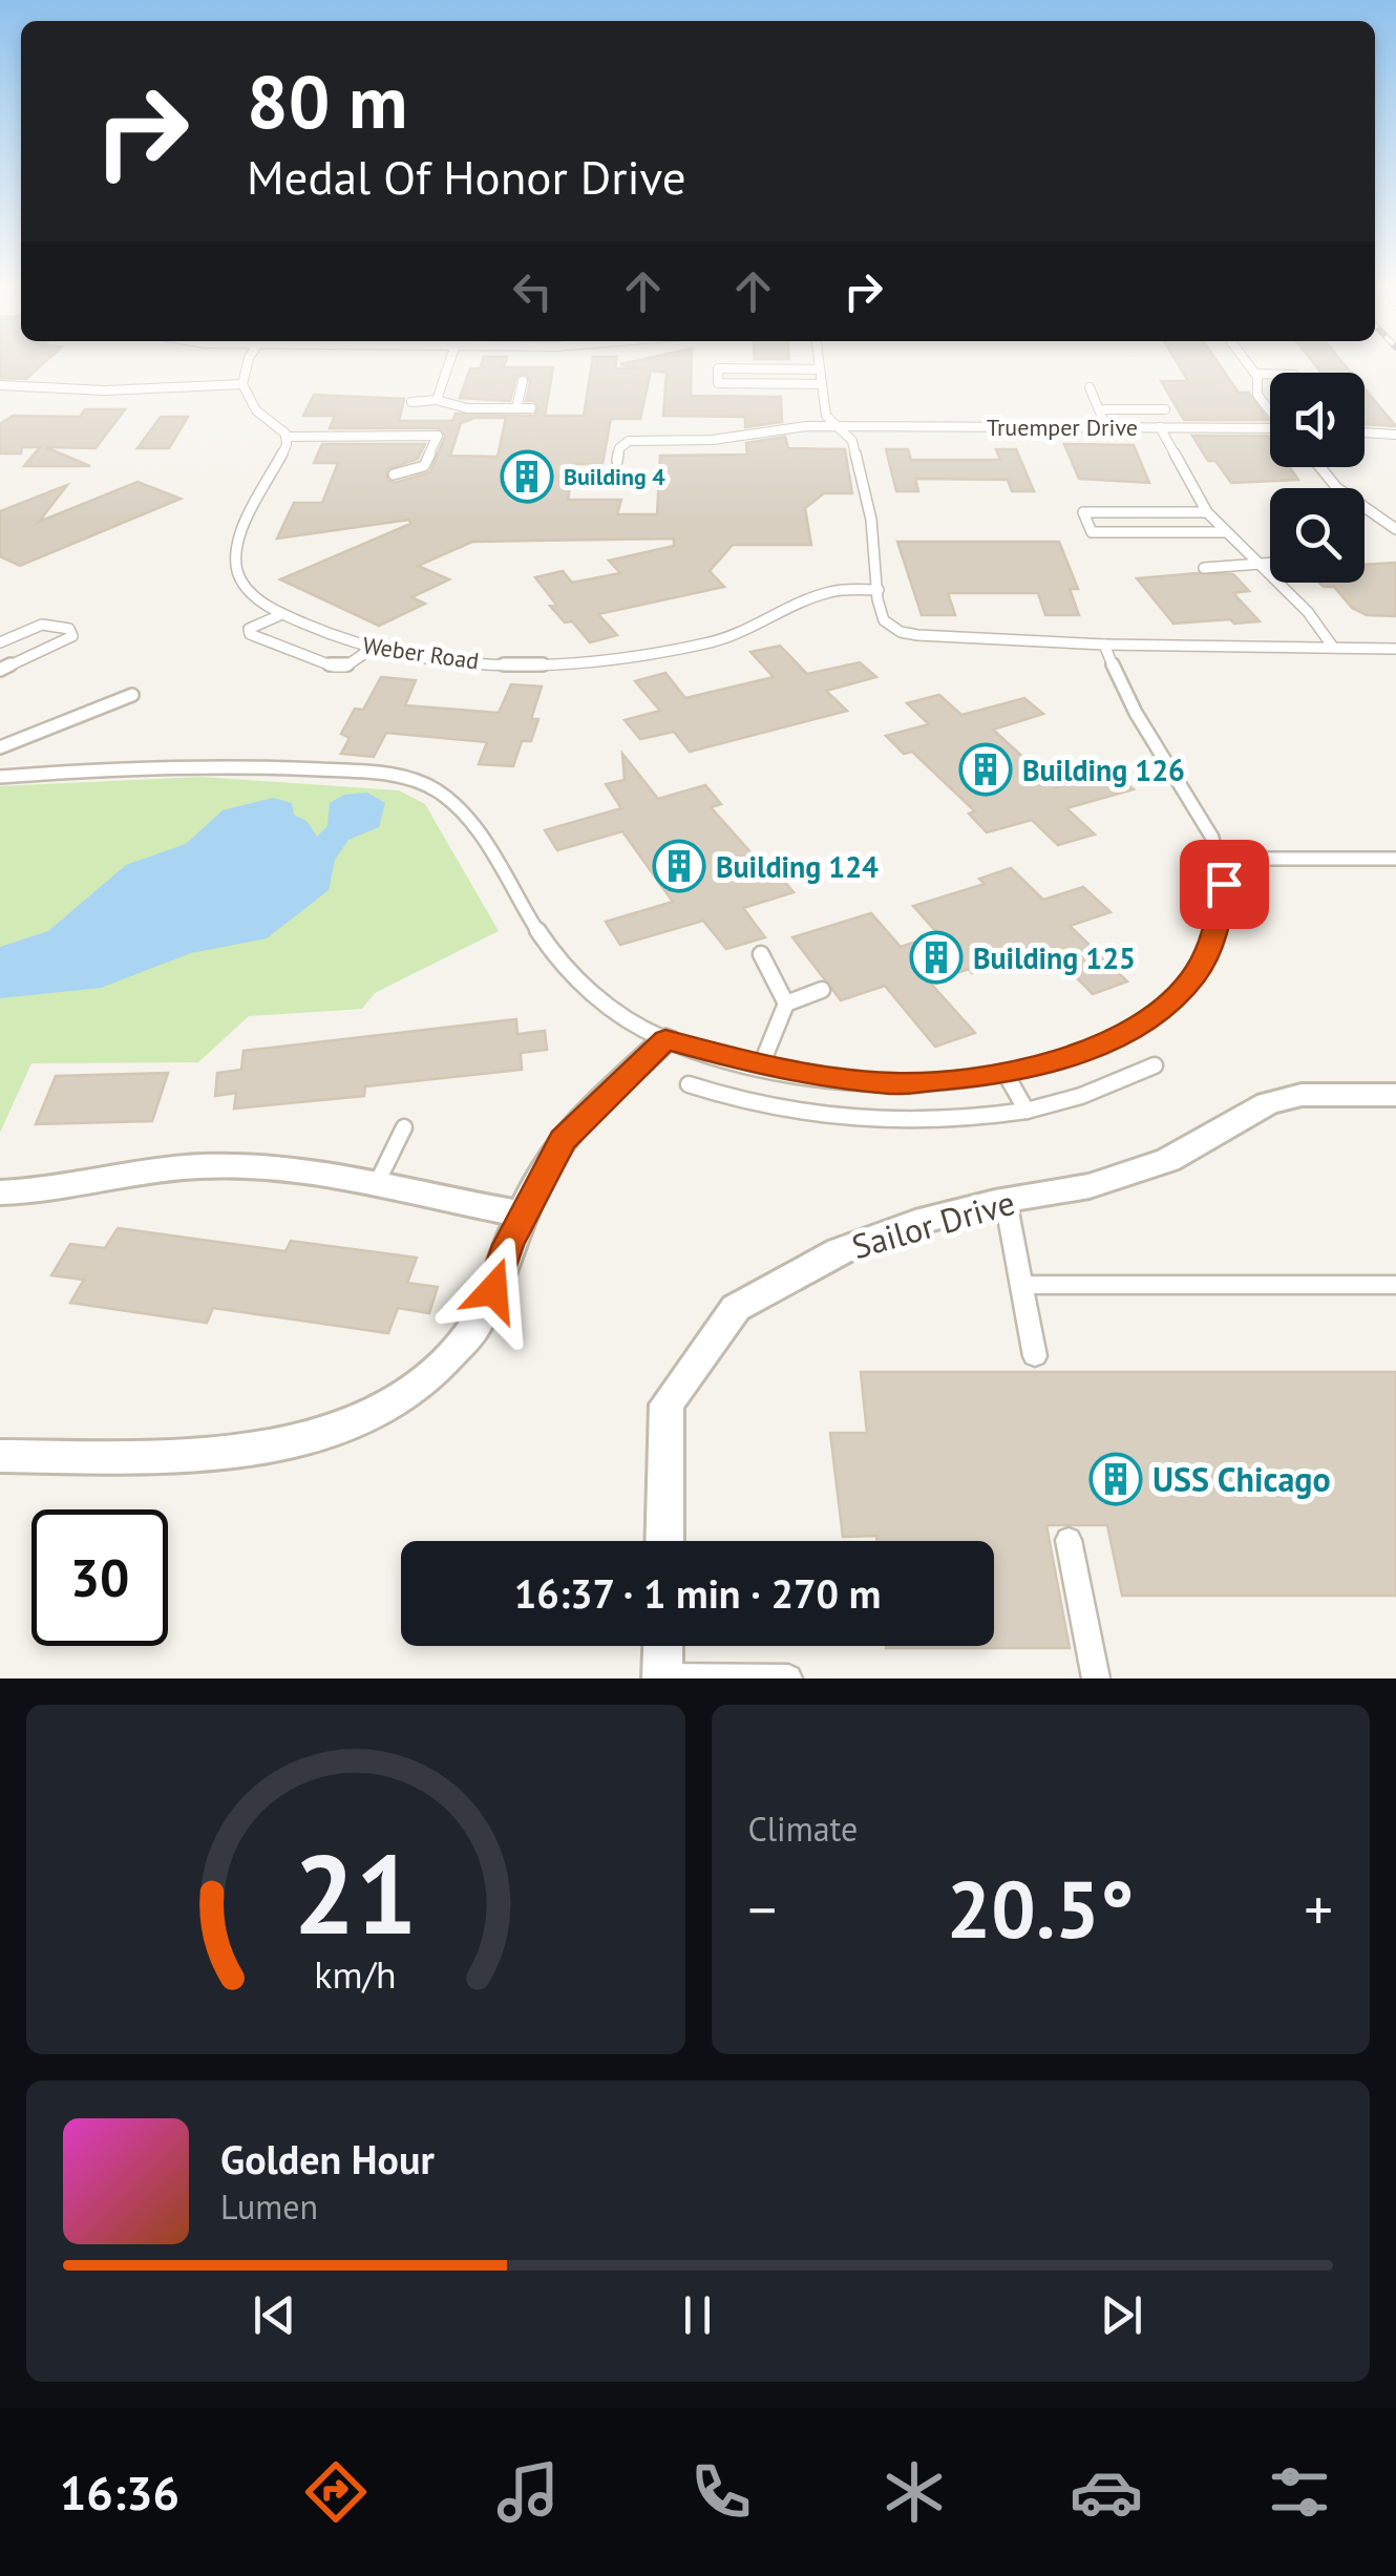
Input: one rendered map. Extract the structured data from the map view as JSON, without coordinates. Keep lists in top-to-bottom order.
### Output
{
  "streets": {
    "street": ["Sailor Drive"],
    "lane": ["Truemper Drive", "Weber Road"]
  },
  "places": {
    "building": [
      "Building 4",
      "Building 126",
      "Building 124",
      "Building 125",
      "USS Chicago"
    ]
  },
  "page": {
    "turn": ["80 m", "Medal Of Honor Drive"],
    "limit": "30",
    "trip": "16:37 · 1 min · 270 m",
    "tile": "Climate",
    "heat": ["−", "20.5°", "+"],
    "song": ["Golden Hour", "Lumen"],
    "tabs": "16:36",
    "gauge": ["21", "km/h"]
  }
}
